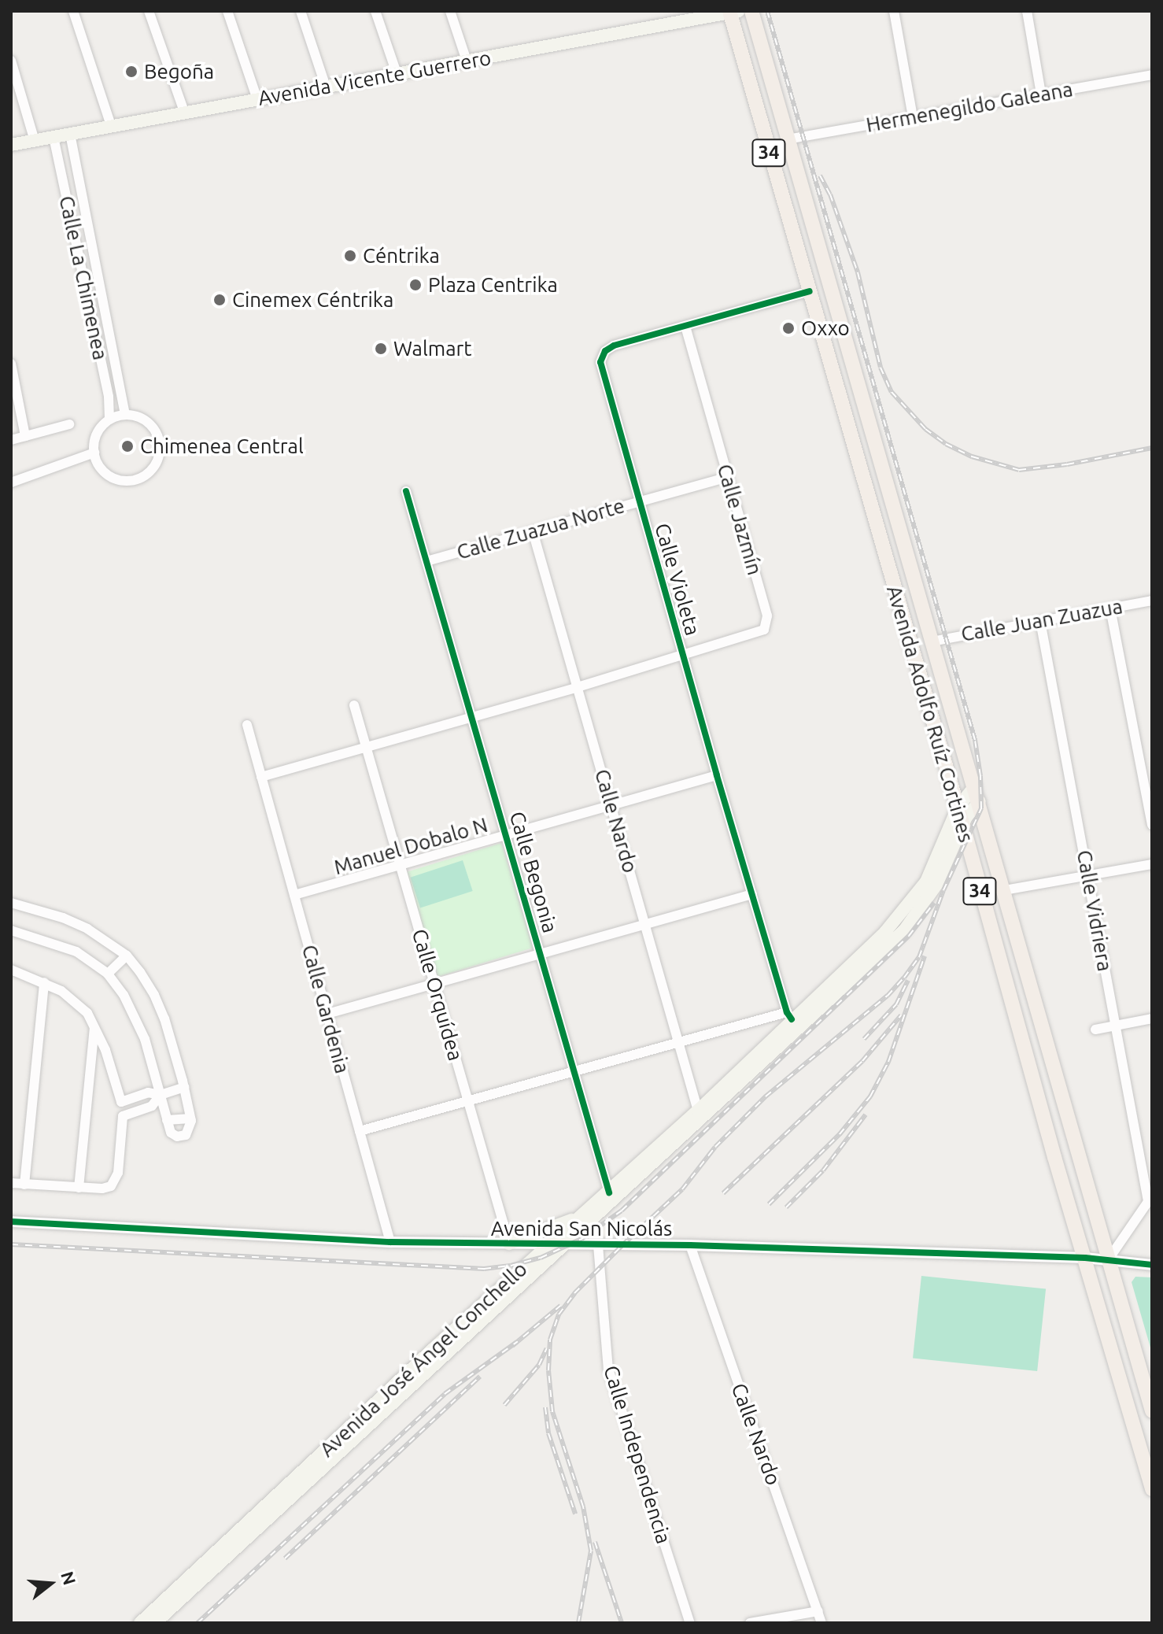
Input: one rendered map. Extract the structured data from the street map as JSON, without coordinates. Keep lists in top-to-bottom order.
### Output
{
  "streets": {
    "main road": [
      "Avenida Vicente Guerrero",
      "34",
      "Avenida Adolfo Ruíz Cortines",
      "Avenida José Ángel Conchello"
    ],
    "street": [
      "Hermenegildo Galeana",
      "Calle La Chimenea",
      "Calle Jazmín",
      "Calle Zuazua Norte",
      "Calle Violeta",
      "Calle Juan Zuazua",
      "Calle Nardo",
      "Manuel Dobalo N",
      "Calle Begonia",
      "Calle Vidriera",
      "Calle Orquídea",
      "Calle Gardenia",
      "Avenida San Nicolás",
      "Calle Independencia"
    ]
  },
  "crossings": [
    ["Avenida Vicente Guerrero", "Calle La Chimenea"],
    ["Avenida Vicente Guerrero", "Avenida Adolfo Ruíz Cortines"],
    ["Hermenegildo Galeana", "Avenida Adolfo Ruíz Cortines"],
    ["Calle Jazmín", "Calle Zuazua Norte"],
    ["Calle Jazmín", "Calle Violeta"],
    ["Calle Zuazua Norte", "Calle Violeta"],
    ["Calle Zuazua Norte", "Calle Nardo"],
    ["Calle Zuazua Norte", "Calle Begonia"],
    ["Calle Violeta", "Avenida Adolfo Ruíz Cortines"],
    ["Calle Violeta", "Manuel Dobalo N"],
    ["Calle Violeta", "Avenida José Ángel Conchello"],
    ["Calle Juan Zuazua", "Avenida Adolfo Ruíz Cortines"],
    ["Calle Juan Zuazua", "Calle Vidriera"],
    ["Avenida Adolfo Ruíz Cortines", "Avenida San Nicolás"],
    ["Avenida Adolfo Ruíz Cortines", "Avenida José Ángel Conchello"],
    ["Calle Nardo", "Manuel Dobalo N"],
    ["Calle Nardo", "Avenida San Nicolás"],
    ["Calle Nardo", "Avenida José Ángel Conchello"],
    ["Manuel Dobalo N", "Calle Begonia"],
    ["Manuel Dobalo N", "Calle Orquídea"],
    ["Manuel Dobalo N", "Calle Gardenia"],
    ["Calle Begonia", "Avenida José Ángel Conchello"],
    ["Calle Orquídea", "Avenida San Nicolás"],
    ["Calle Gardenia", "Avenida San Nicolás"],
    ["Avenida San Nicolás", "Avenida José Ángel Conchello"],
    ["Avenida San Nicolás", "Calle Independencia"]
  ],
  "places": [
    "Begoña",
    "Céntrika",
    "Plaza Centrika",
    "Cinemex Céntrika",
    "Oxxo",
    "Walmart",
    "Chimenea Central"
  ],
  "north": "right"
}
